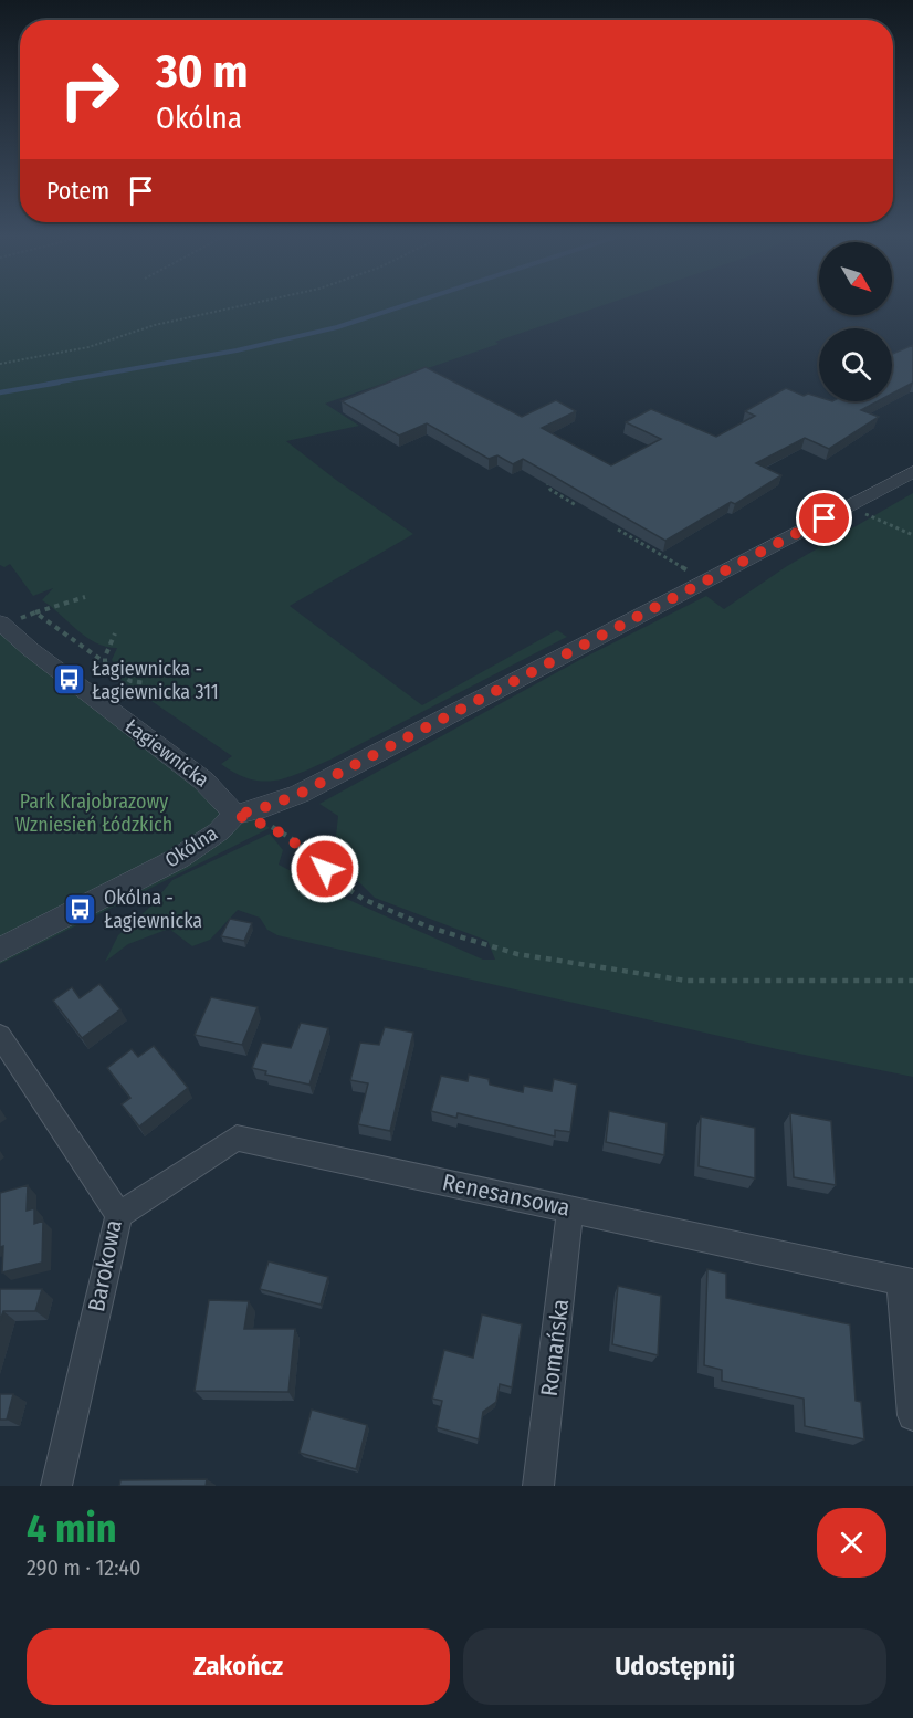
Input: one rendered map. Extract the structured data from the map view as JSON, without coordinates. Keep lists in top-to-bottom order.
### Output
{
  "streets": {
    "street": [
      "Łagiewnicka",
      "Okólna",
      "Renesansowa",
      "Barokowa",
      "Romańska"
    ]
  },
  "crossings": [
    ["Łagiewnicka", "Okólna"],
    ["Renesansowa", "Barokowa"],
    ["Renesansowa", "Romańska"]
  ],
  "parks": ["Park Krajobrazowy Wzniesień Łódzkich"],
  "places": {
    "bus stop": ["Łagiewnicka - Łagiewnicka 311", "Okólna - Łagiewnicka"]
  },
  "north": "bottom right",
  "page": {
    "turn": ["30 m", "Okólna"],
    "then": "Potem",
    "heading": ["4 min", "290 m · 12:40"],
    "buttons": ["Zakończ", "Udostępnij"]
  }
}
